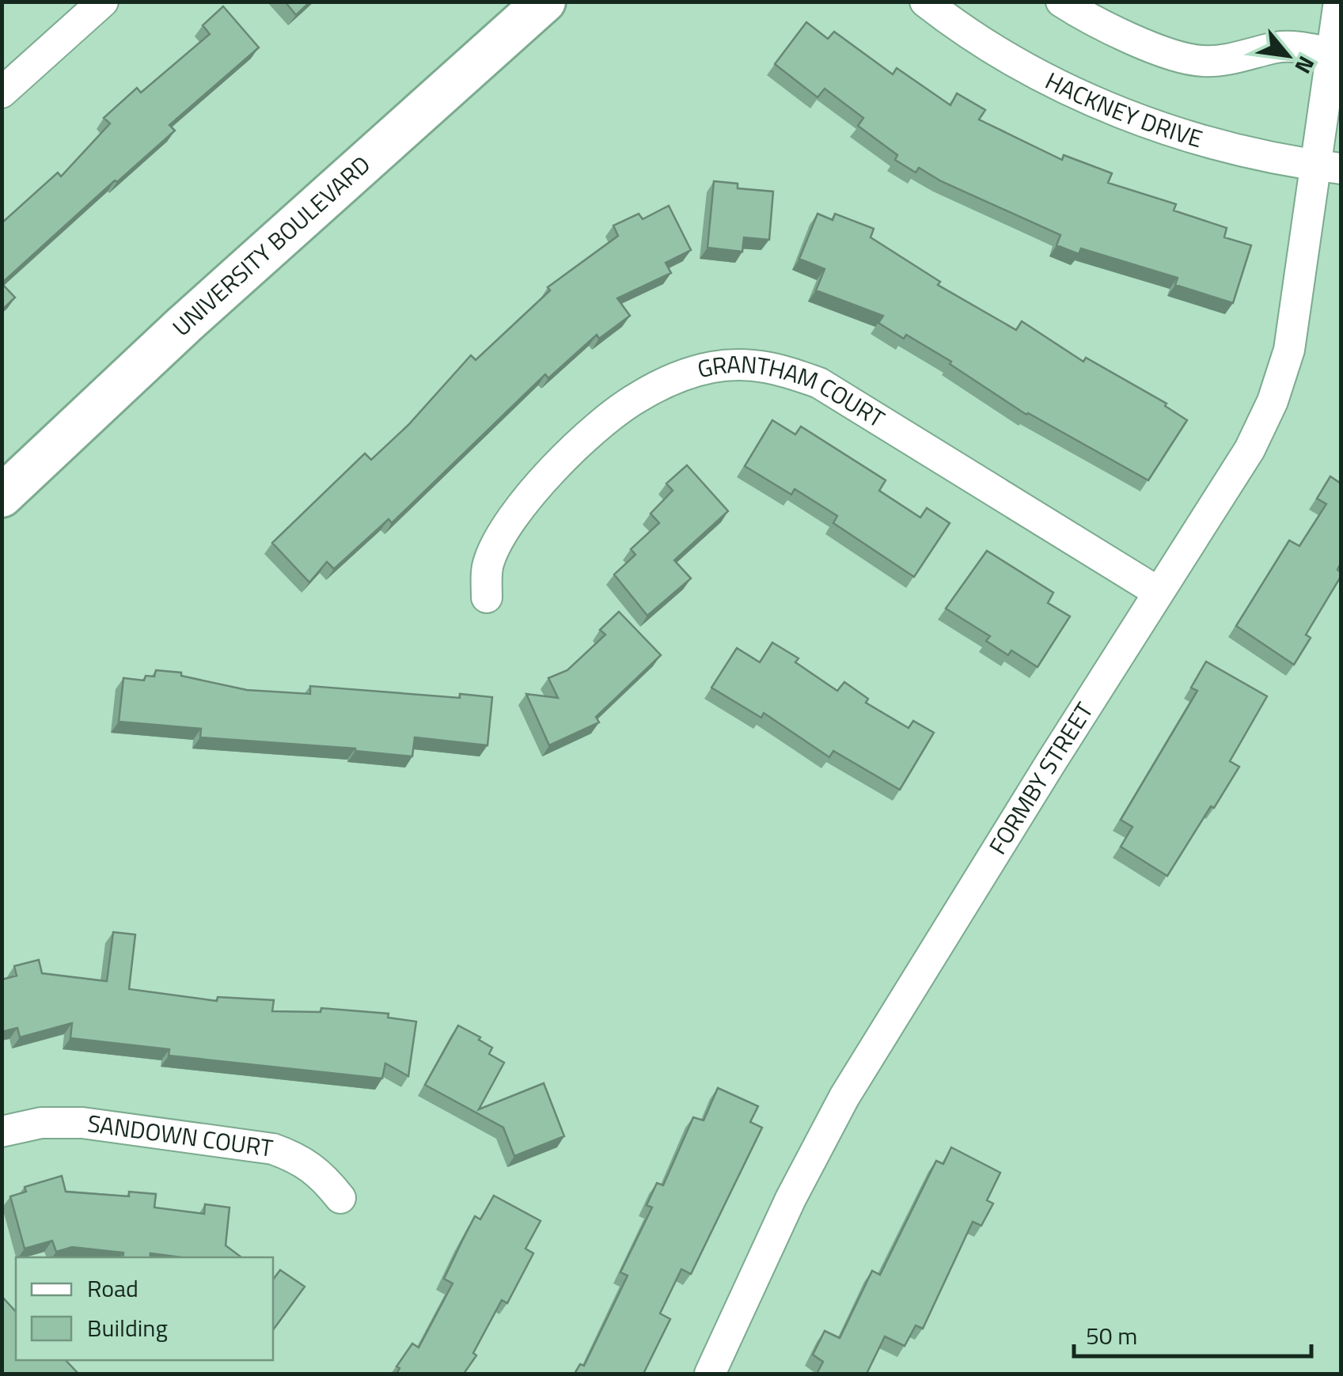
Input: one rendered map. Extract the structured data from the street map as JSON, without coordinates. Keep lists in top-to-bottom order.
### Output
{
  "streets": {
    "street": [
      "HACKNEY DRIVE",
      "UNIVERSITY BOULEVARD",
      "GRANTHAM COURT",
      "FORMBY STREET",
      "SANDOWN COURT"
    ]
  },
  "crossings": [
    ["HACKNEY DRIVE", "FORMBY STREET"],
    ["GRANTHAM COURT", "FORMBY STREET"]
  ],
  "legend": ["Road", "Building"],
  "scale_bar": "50 m",
  "north": "bottom right"
}
